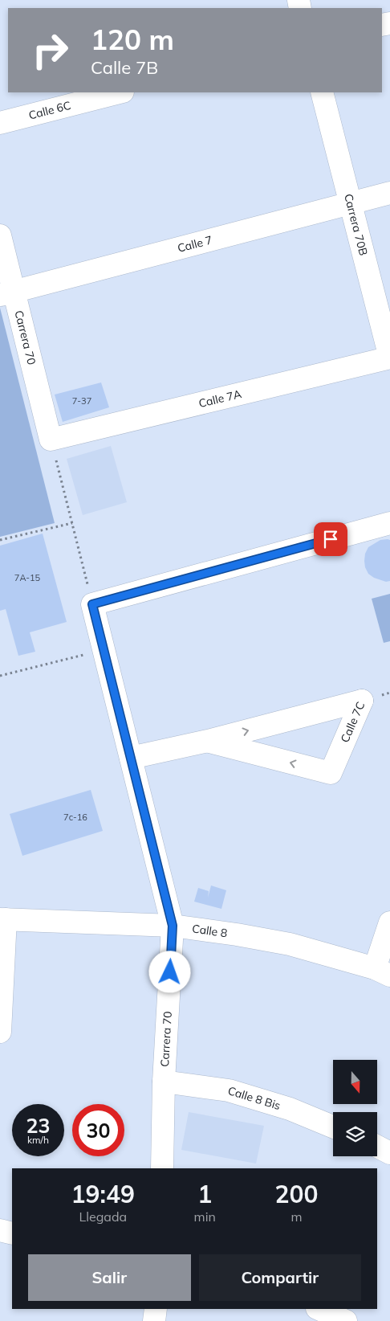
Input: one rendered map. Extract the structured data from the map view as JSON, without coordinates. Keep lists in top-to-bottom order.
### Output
{
  "streets": {
    "street": [
      "Calle 6C",
      "Carrera 70B",
      "Calle 7",
      "Carrera 70",
      "Calle 7A",
      "Calle 7C",
      "Calle 8",
      "Calle 8 Bis"
    ]
  },
  "crossings": [
    ["Carrera 70B", "Calle 7"],
    ["Carrera 70B", "Calle 7A"],
    ["Calle 7", "Carrera 70"],
    ["Carrera 70", "Calle 7A"],
    ["Carrera 70", "Calle 7C"],
    ["Carrera 70", "Calle 8"],
    ["Carrera 70", "Calle 8 Bis"]
  ],
  "house_numbers": ["7-37", "7A-15", "7c-16"],
  "north": "bottom",
  "page": {
    "turn": ["120 m", "Calle 7B"],
    "speed": "23 km/h",
    "limit": "30",
    "eta": [
      "19:49",
      "Llegada",
      "1",
      "min",
      "200",
      "m"
    ],
    "buttons": ["Salir", "Compartir"]
  }
}
